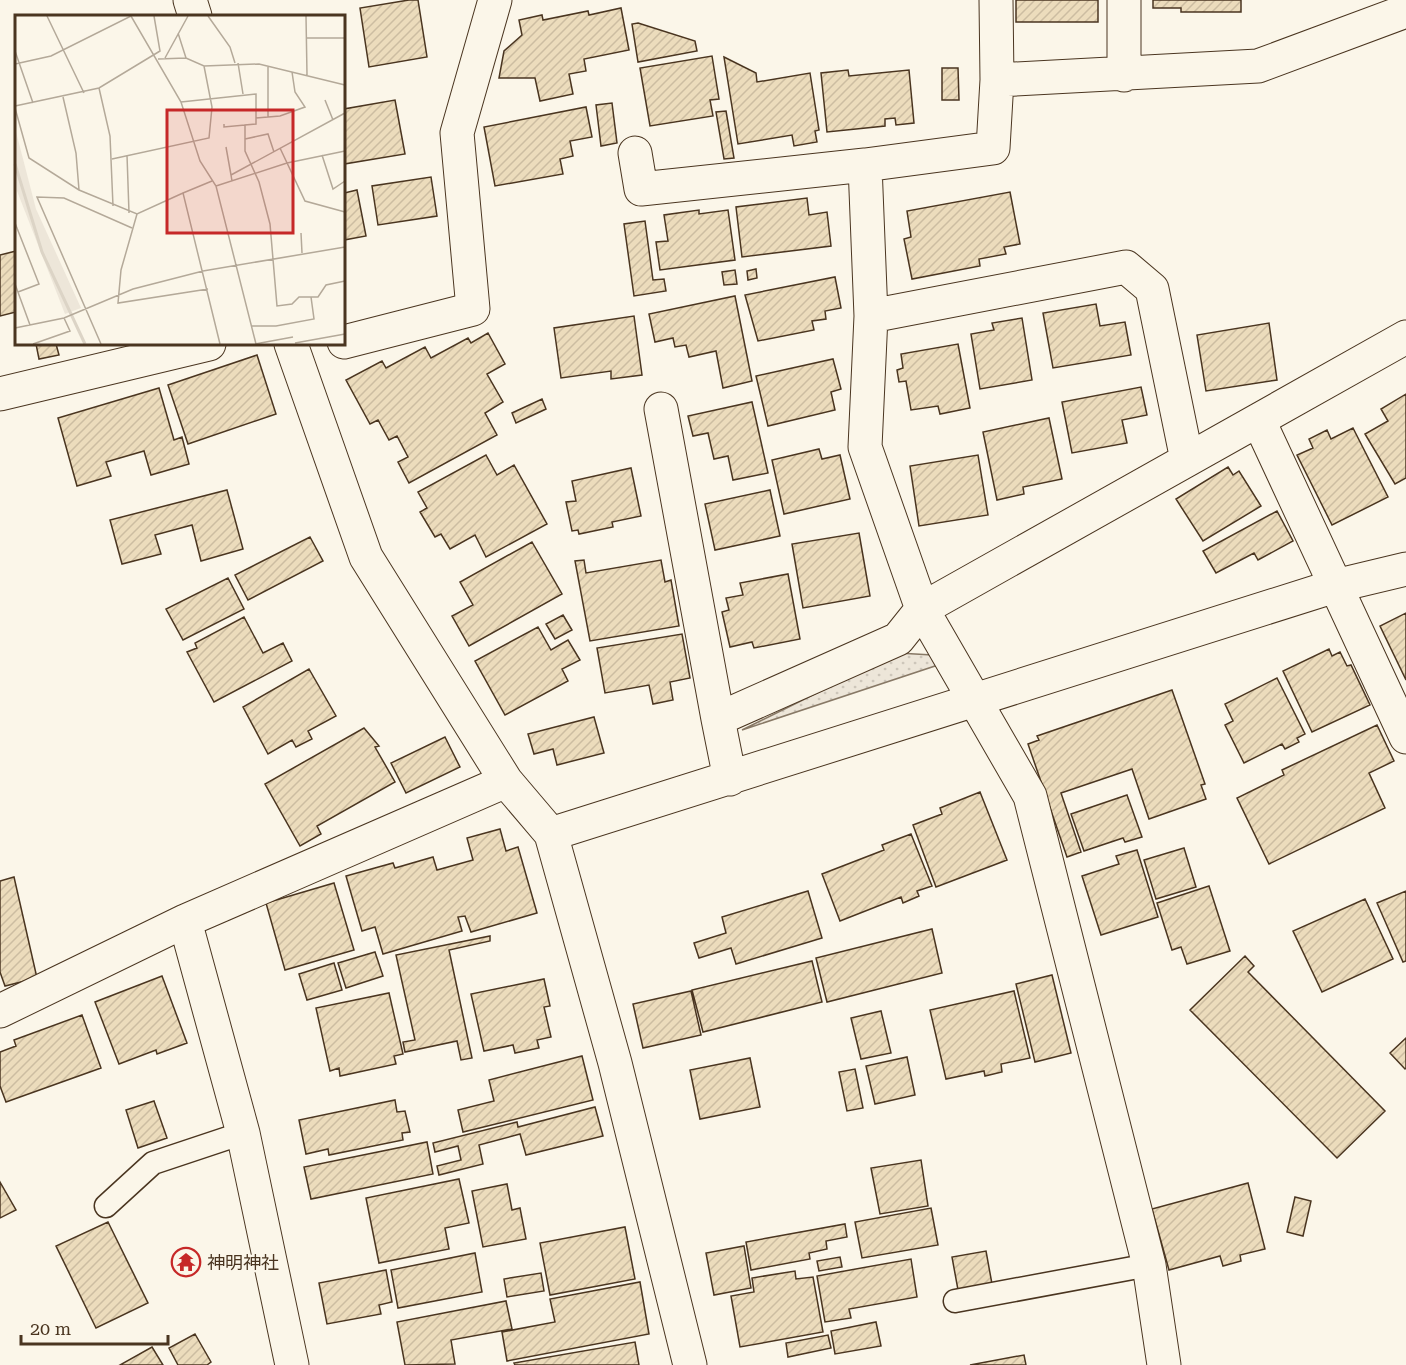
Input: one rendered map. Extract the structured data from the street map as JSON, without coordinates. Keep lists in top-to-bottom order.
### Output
{
  "places": {
    "temple": ["神明神社"]
  },
  "scale_bar": "20 m"
}
